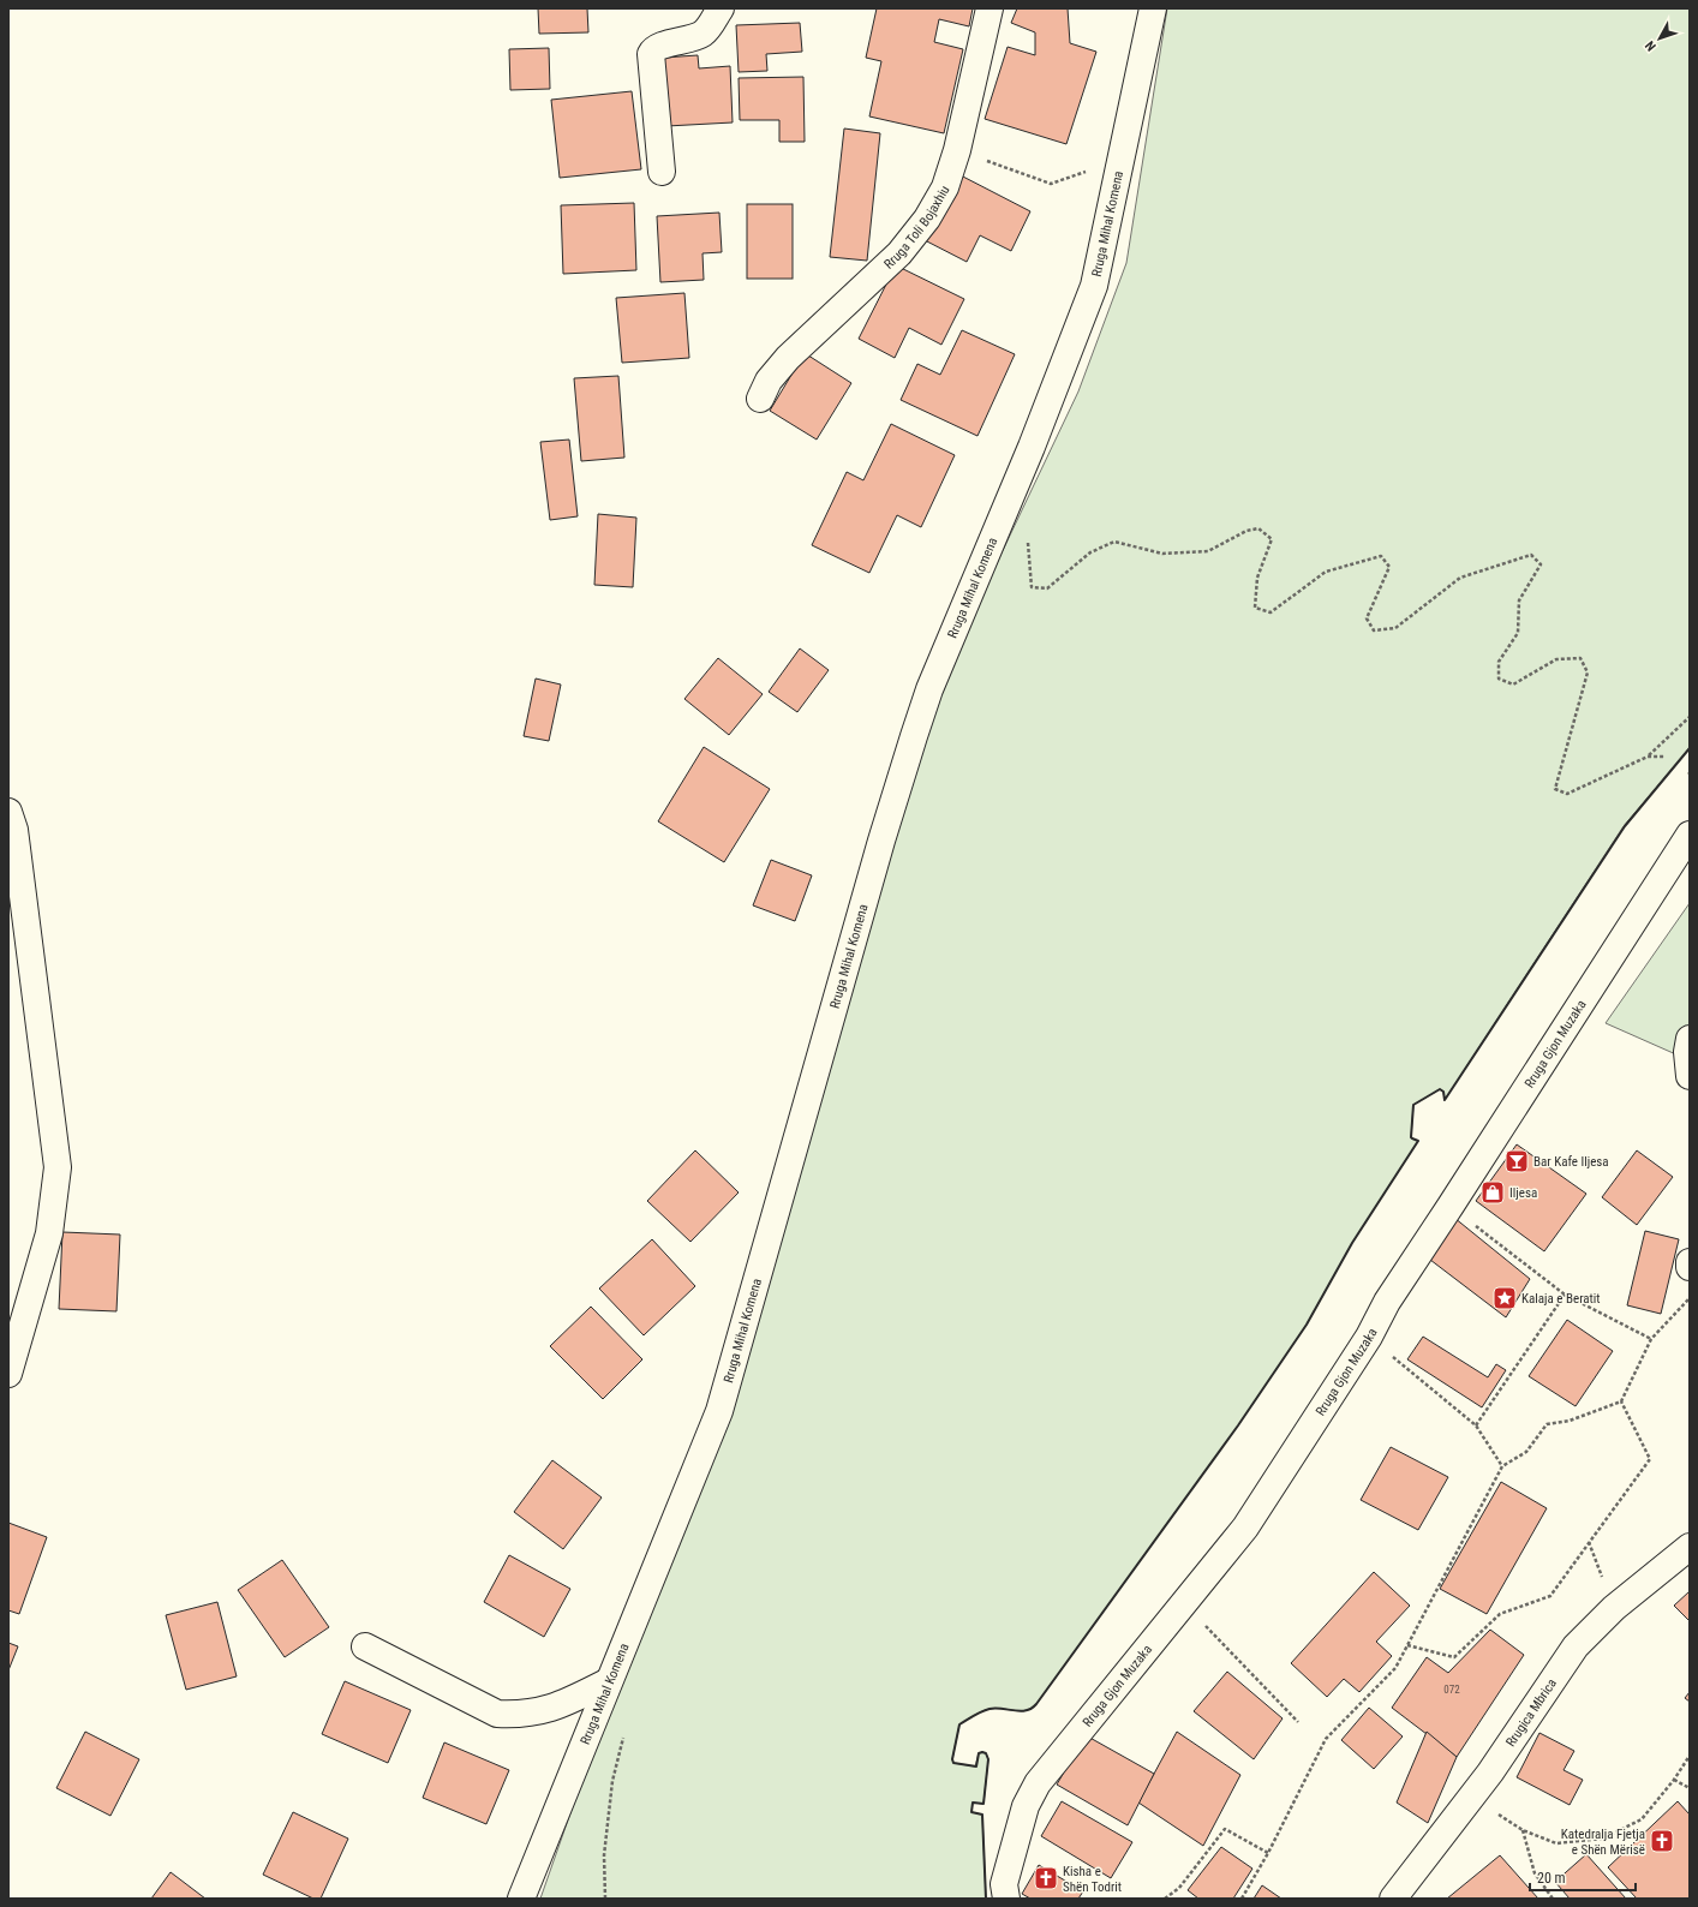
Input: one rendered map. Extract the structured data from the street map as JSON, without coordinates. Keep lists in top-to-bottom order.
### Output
{
  "streets": {
    "street": [
      "Rruga Mihal Komena",
      "Rruga Toli Bojaxhiu",
      "Rruga Gjon Muzaka",
      "Rrugica Mbrica"
    ]
  },
  "places": {
    "bar": ["Bar Kafe Iljesa"],
    "shop": ["Iljesa"],
    "place": ["Kalaja e Beratit"],
    "church": ["Katedralja Fjetja e Shën Mërisë", "Kisha e Shën Todrit"]
  },
  "house_numbers": ["072"],
  "scale_bar": "20 m",
  "north": "bottom left"
}
